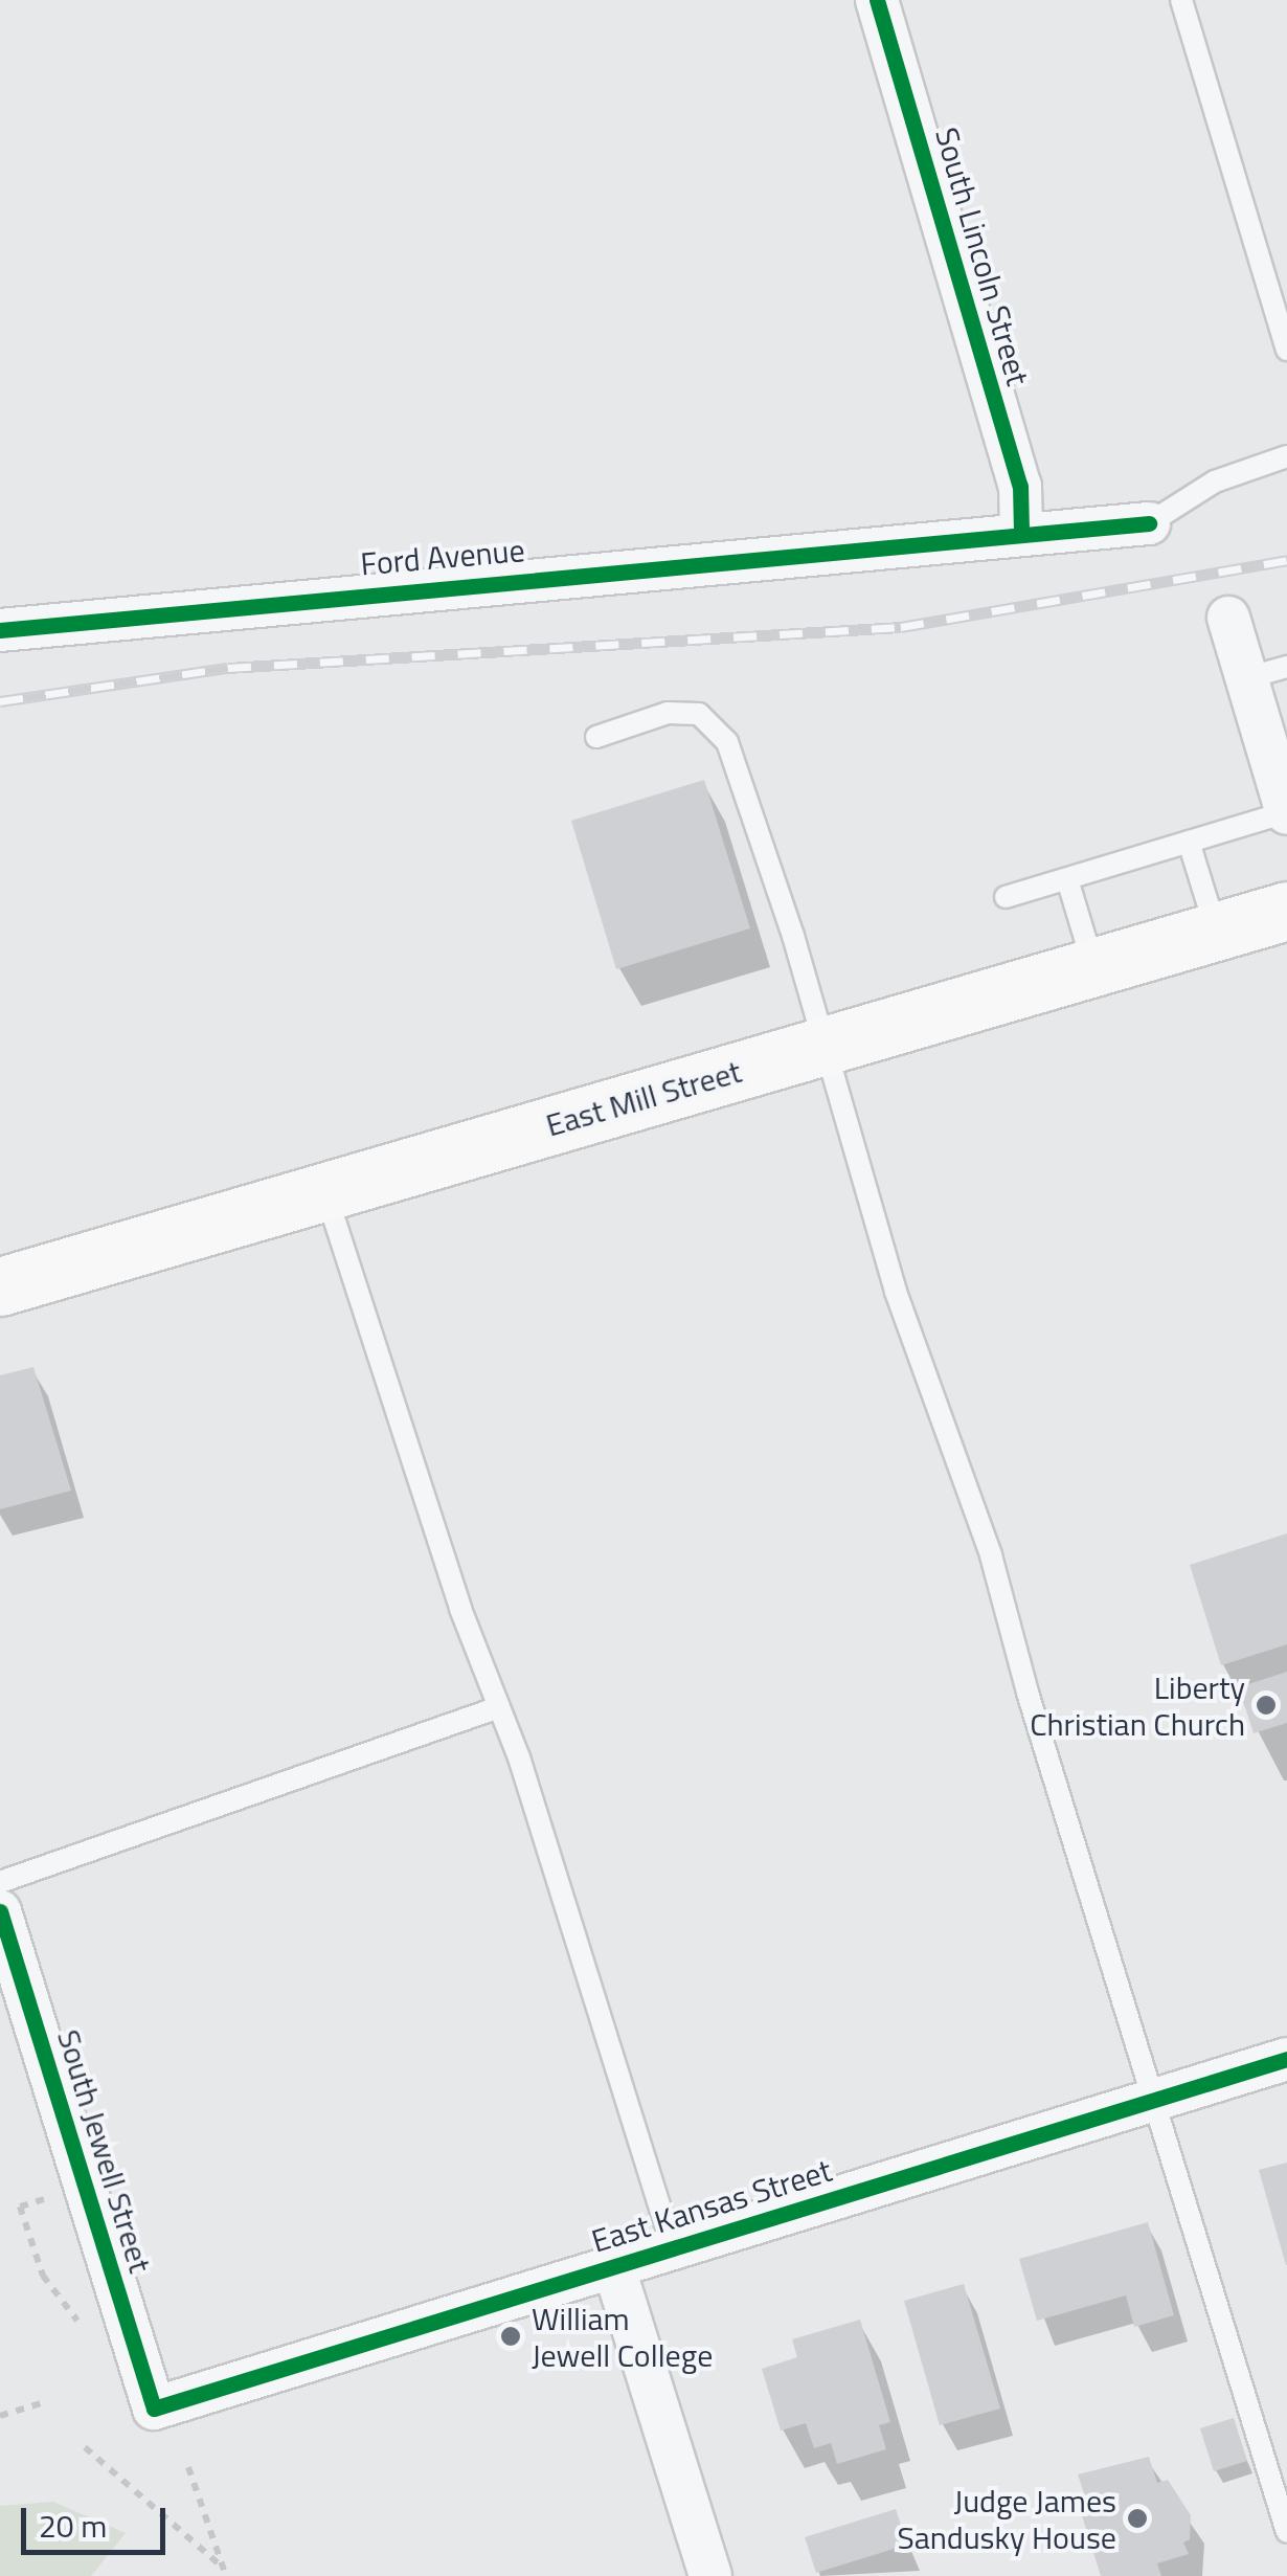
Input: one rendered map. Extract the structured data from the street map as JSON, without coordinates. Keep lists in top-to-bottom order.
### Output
{
  "streets": {
    "main road": ["East Mill Street"],
    "street": [
      "South Lincoln Street",
      "Ford Avenue",
      "South Jewell Street",
      "East Kansas Street"
    ]
  },
  "crossings": [
    ["South Lincoln Street", "Ford Avenue"],
    ["South Jewell Street", "East Kansas Street"]
  ],
  "places": ["Liberty Christian Church", "William Jewell College", "Judge James Sandusky House"],
  "scale_bar": "20 m"
}
